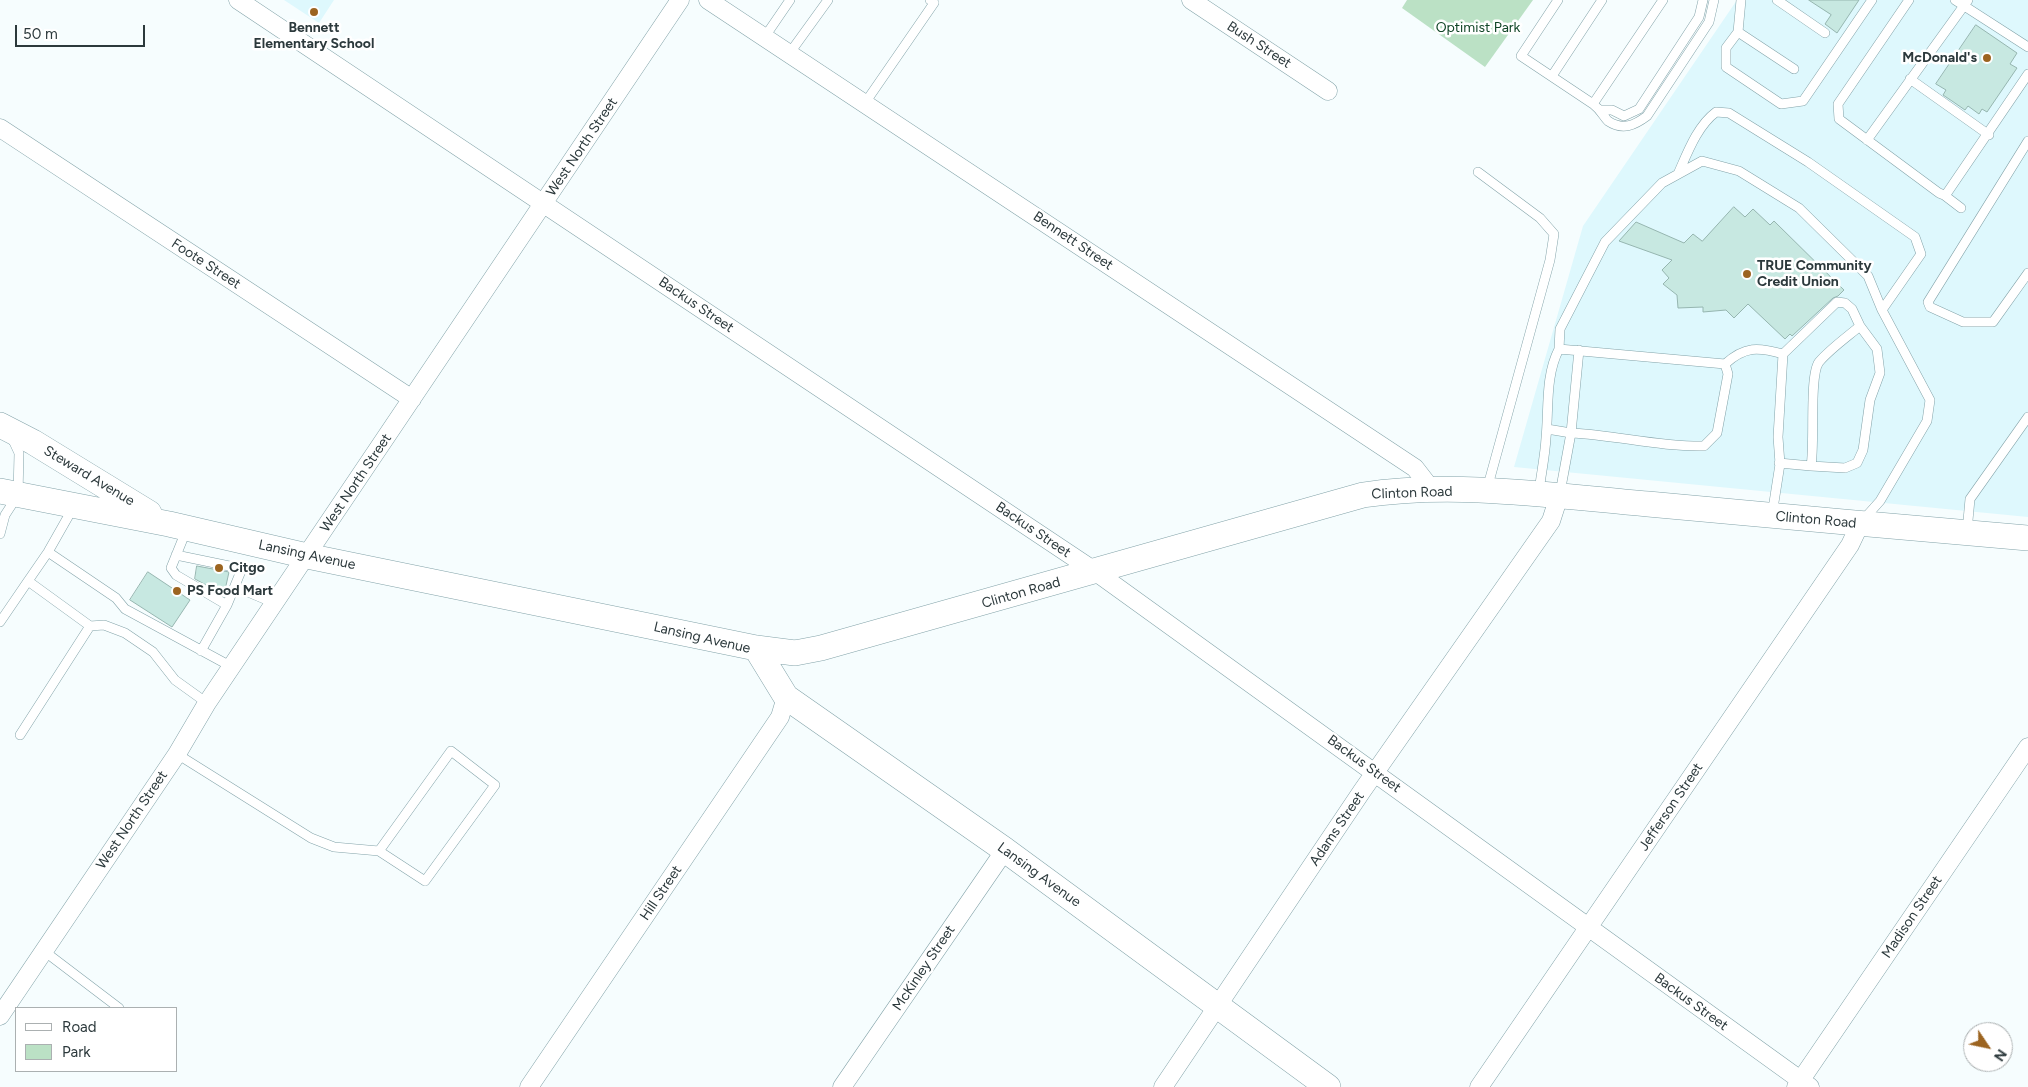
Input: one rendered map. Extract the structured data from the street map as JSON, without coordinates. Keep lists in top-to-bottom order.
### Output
{
  "streets": {
    "main road": ["Steward Avenue", "Clinton Road", "Lansing Avenue"],
    "street": [
      "Bush Street",
      "West North Street",
      "Bennett Street",
      "Foote Street",
      "Backus Street",
      "Jefferson Street",
      "Adams Street",
      "Hill Street",
      "Madison Street",
      "McKinley Street"
    ]
  },
  "crossings": [
    ["West North Street", "Foote Street"],
    ["West North Street", "Backus Street"],
    ["West North Street", "Lansing Avenue"],
    ["Bennett Street", "Clinton Road"],
    ["Backus Street", "Clinton Road"],
    ["Backus Street", "Jefferson Street"],
    ["Backus Street", "Adams Street"],
    ["Backus Street", "Madison Street"],
    ["Steward Avenue", "Lansing Avenue"],
    ["Clinton Road", "Lansing Avenue"],
    ["Clinton Road", "Jefferson Street"],
    ["Clinton Road", "Adams Street"],
    ["Lansing Avenue", "Adams Street"],
    ["Lansing Avenue", "Hill Street"],
    ["Lansing Avenue", "McKinley Street"]
  ],
  "parks": ["Optimist Park"],
  "places": [
    "Bennett Elementary School",
    "McDonald's",
    "TRUE Community Credit Union",
    "Citgo",
    "PS Food Mart"
  ],
  "legend": ["Road", "Park"],
  "scale_bar": "50 m",
  "north": "bottom right"
}
